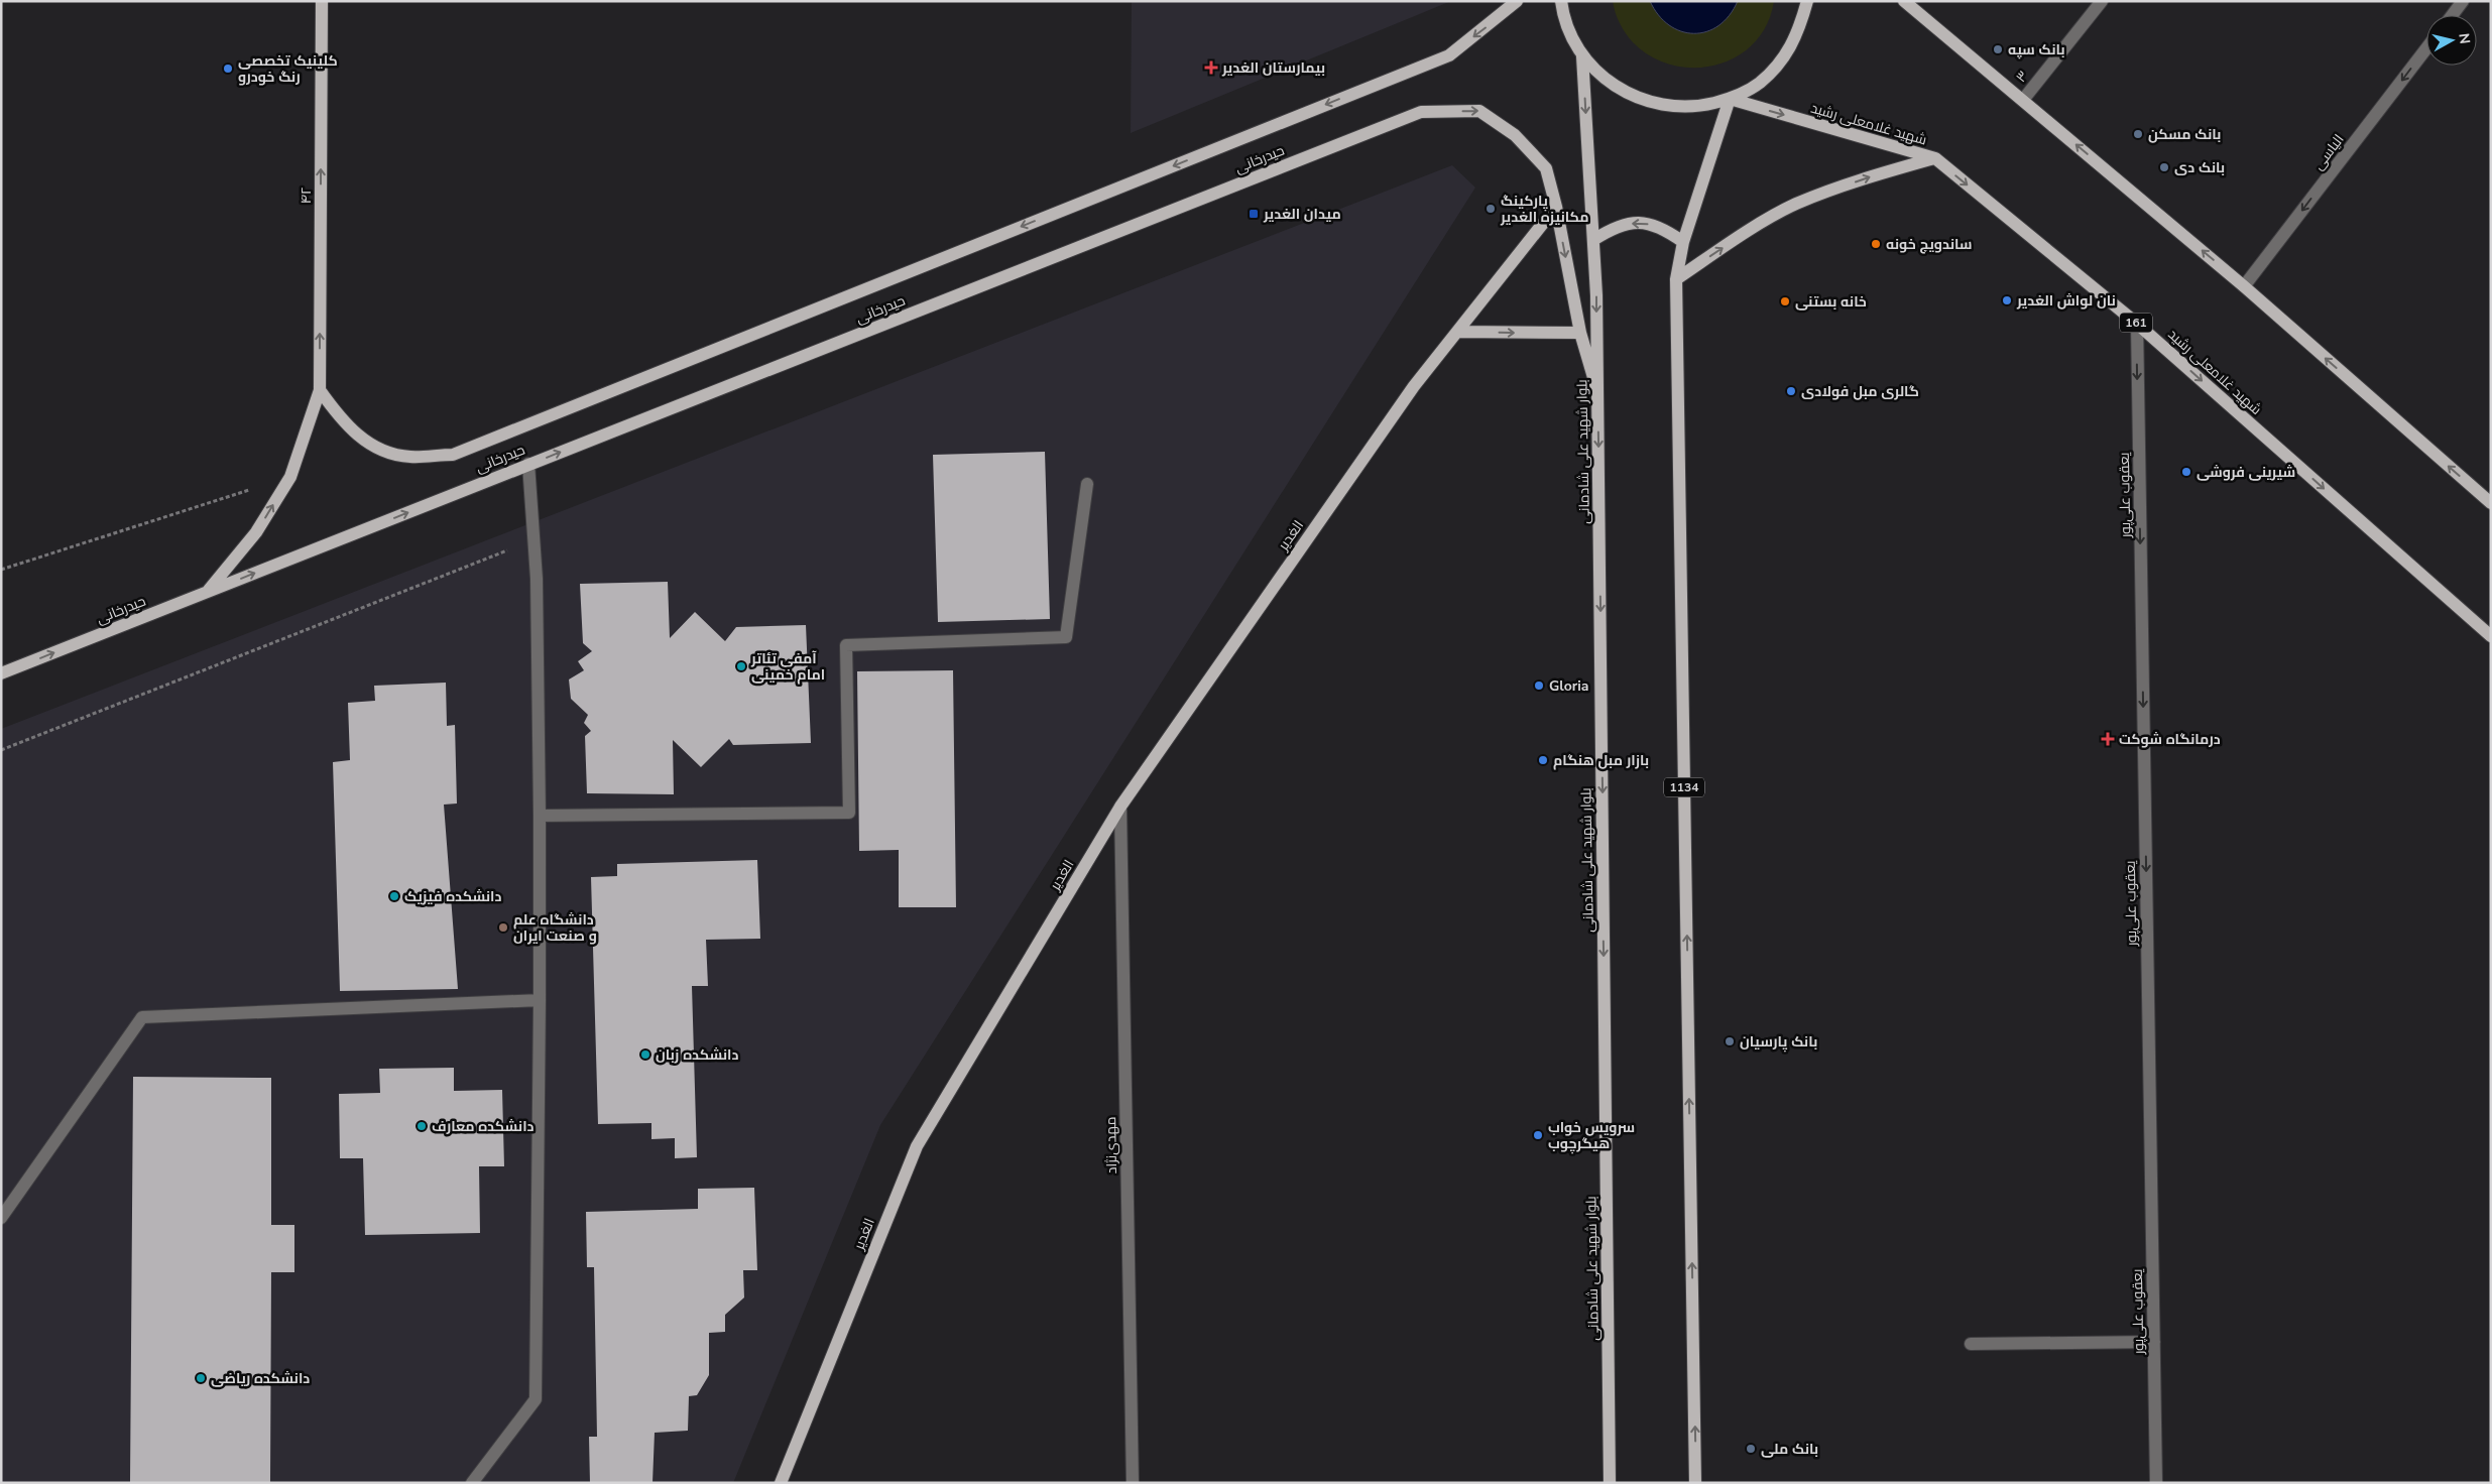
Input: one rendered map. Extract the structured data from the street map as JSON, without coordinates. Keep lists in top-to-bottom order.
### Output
{
  "streets": {
    "main road": [
      "شهید غلامعلی رشید",
      "حیدرخانی",
      "۴۲",
      "161",
      "بلوار شهید علی شادمانی",
      "الغدیر",
      "1134"
    ],
    "street": [
      "۳",
      "الیاسی",
      "یعقوب علی‌پور",
      "مهدی‌نژاد"
    ]
  },
  "crossings": [
    ["شهید غلامعلی رشید", "یعقوب علی‌پور"],
    ["شهید غلامعلی رشید", "1134"],
    ["حیدرخانی", "۴۲"],
    ["حیدرخانی", "بلوار شهید علی شادمانی"],
    ["حیدرخانی", "الغدیر"],
    ["الغدیر", "مهدی‌نژاد"]
  ],
  "one_way": ["الیاسی", "۴۲", "یعقوب علی‌پور"],
  "places": {
    "other": [
      "بانک سپه",
      "کلینیک تخصصی رنگ خودرو",
      "بانک مسکن",
      "بانک دی",
      "پارکینگ مکانیزه الغدیر",
      "ساندویچ خونه",
      "نان لواش الغدیر",
      "خانه بستنی",
      "گالری مبل فولادی",
      "شیرینی فروشی",
      "آمفی تئاتر امام خمینی",
      "Gloria",
      "بازار مبل هنگام",
      "دانشکده فیزیک",
      "دانشگاه علم و صنعت ایران",
      "بانک پارسیان",
      "دانشکده زبان",
      "دانشکده معارف",
      "سرویس خواب هیگرچوب",
      "دانشکده ریاضی",
      "بانک ملی"
    ],
    "health": ["بیمارستان الغدیر", "درمانگاه شوکت"],
    "transit": ["میدان الغدیر"]
  },
  "north": "right"
}
